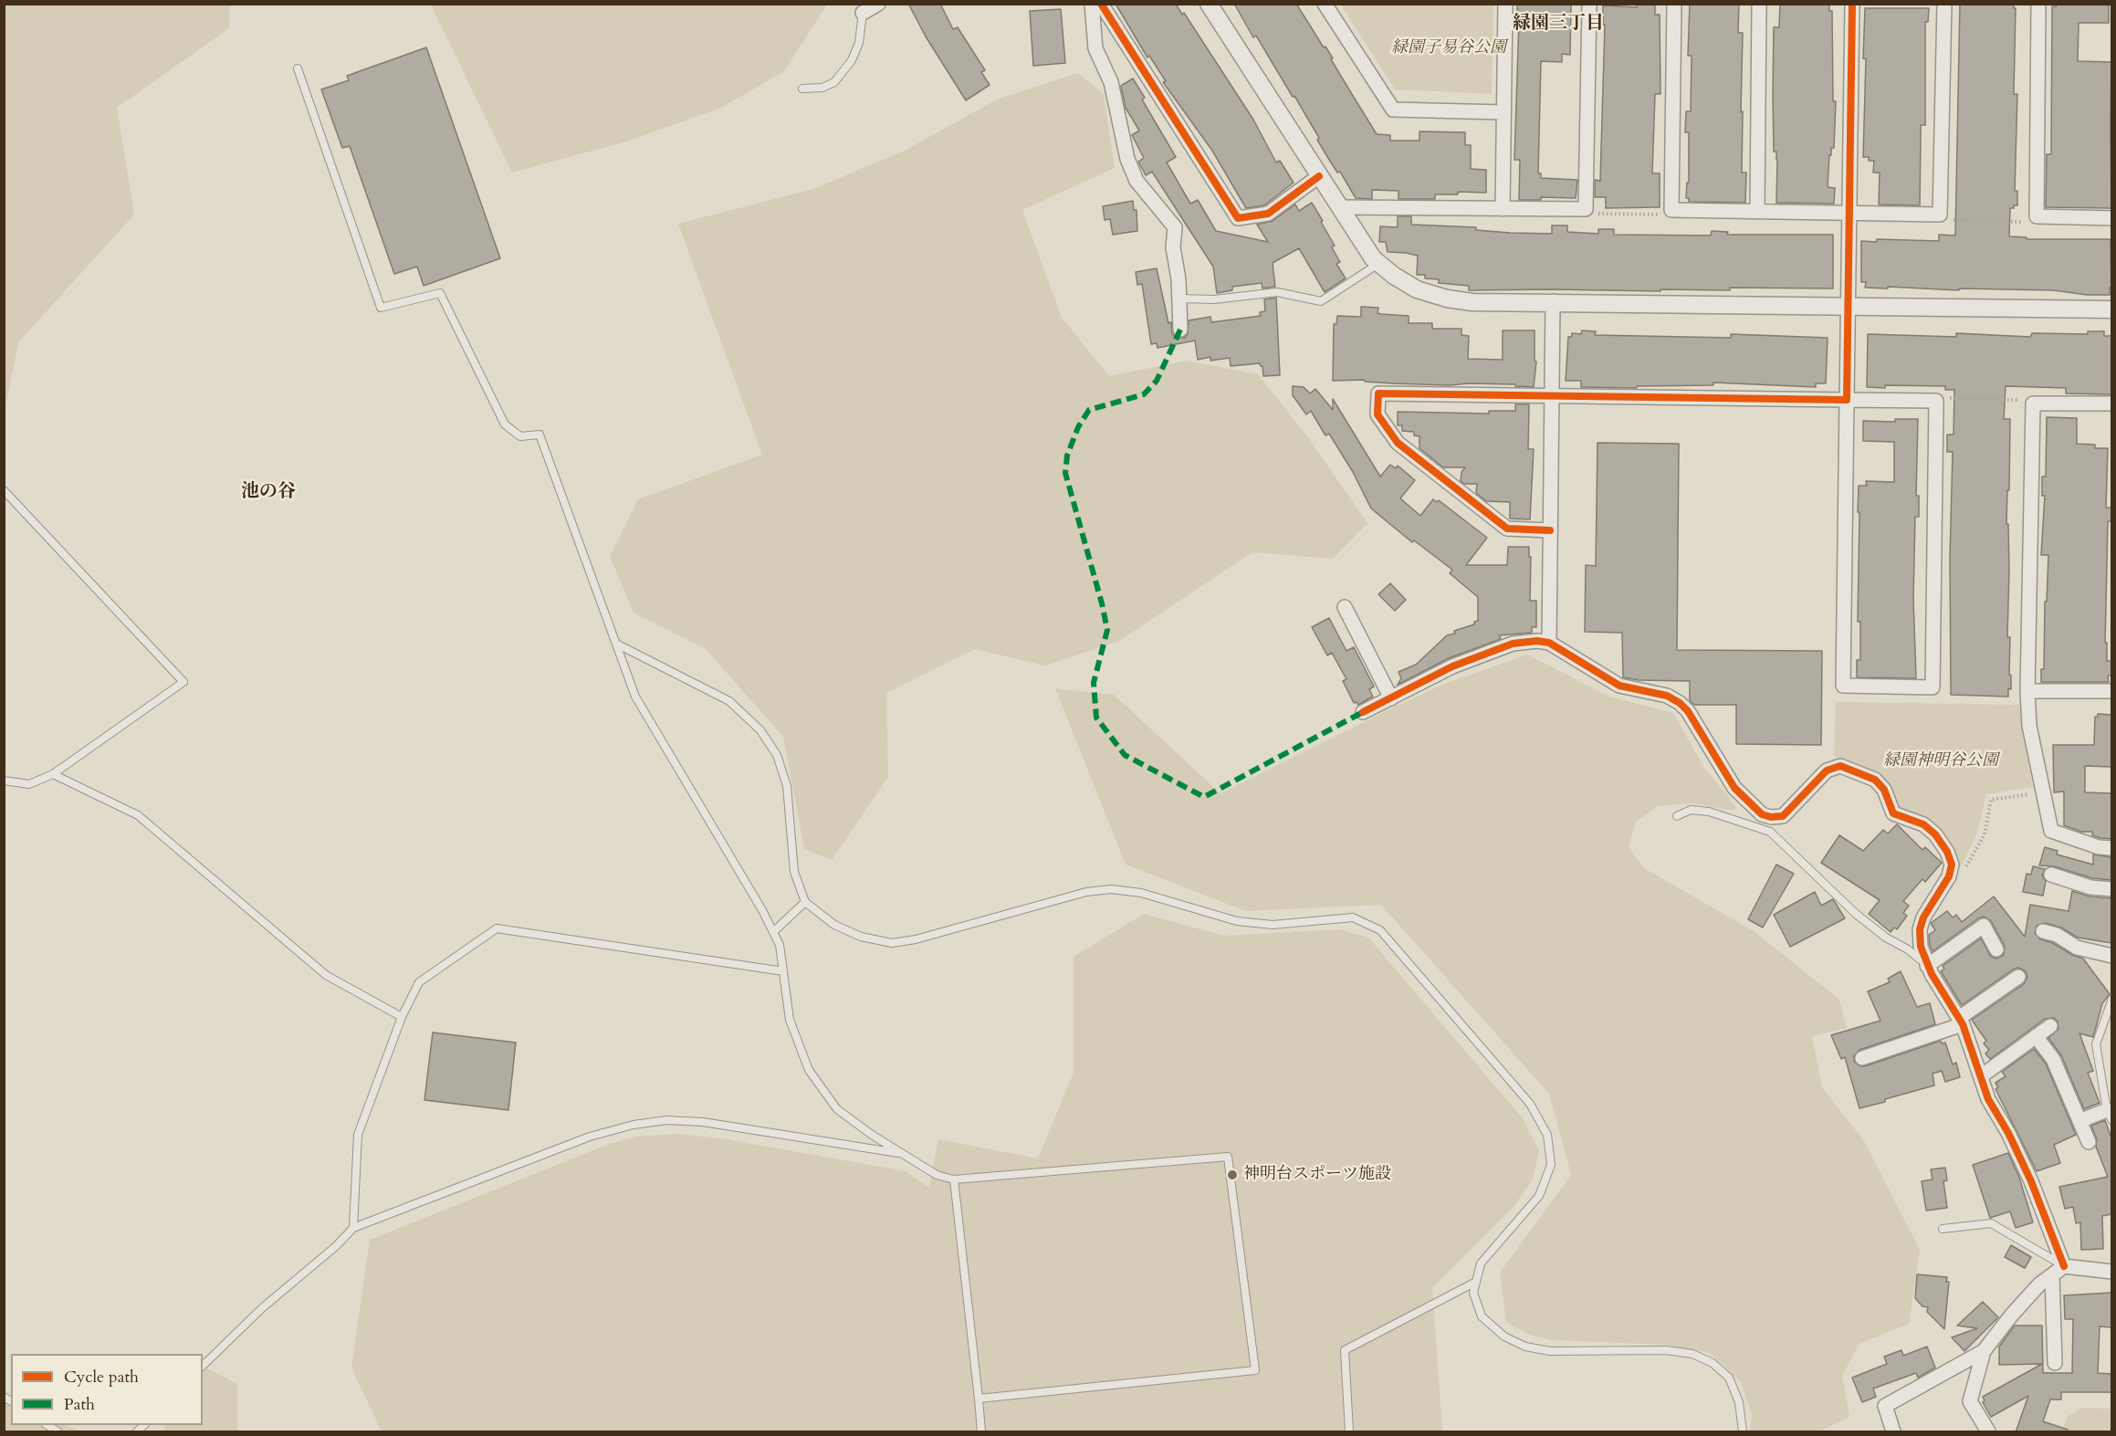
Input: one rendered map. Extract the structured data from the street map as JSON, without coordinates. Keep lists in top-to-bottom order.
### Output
{
  "districts": ["緑園三丁目", "池の谷"],
  "parks": ["緑園子易谷公園", "緑園神明谷公園"],
  "places": ["神明台スポーツ施設"],
  "legend": ["Cycle path", "Path"]
}
